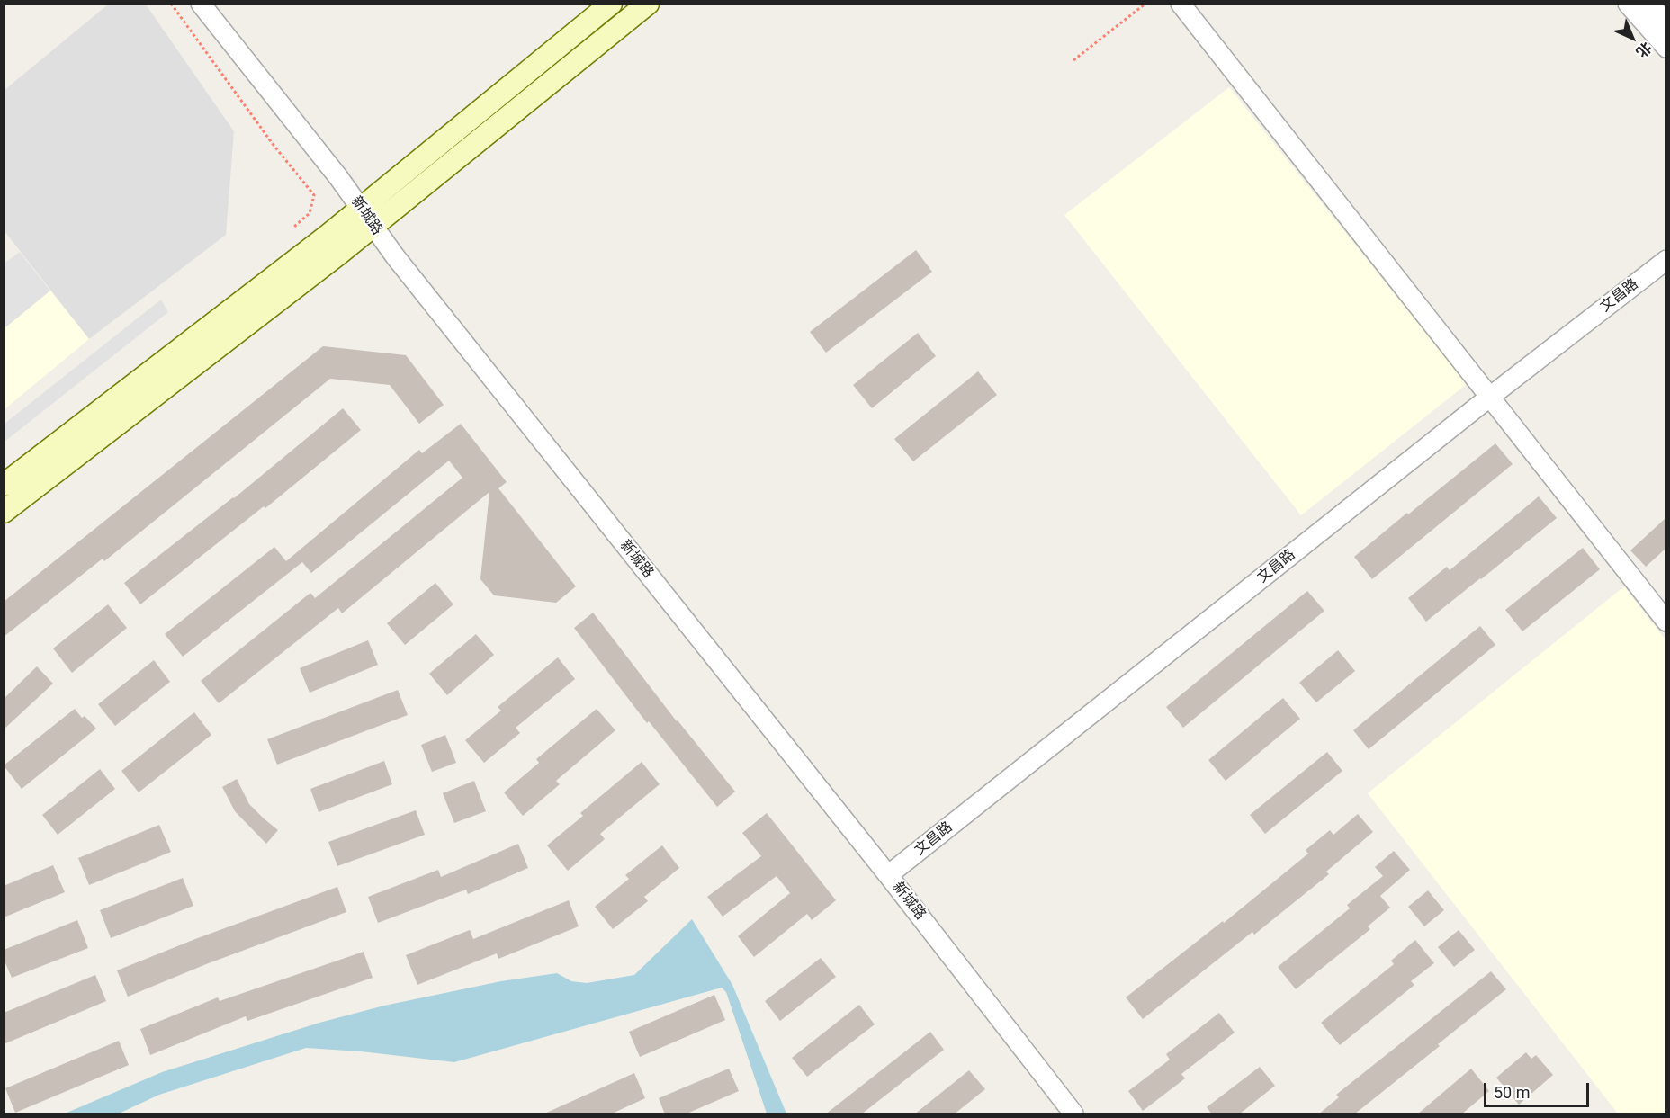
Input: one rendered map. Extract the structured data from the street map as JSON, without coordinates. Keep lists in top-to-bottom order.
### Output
{
  "streets": {
    "street": ["新城路", "文昌路"]
  },
  "crossings": [
    ["新城路", "文昌路"]
  ],
  "scale_bar": "50 m",
  "north": "bottom right"
}
